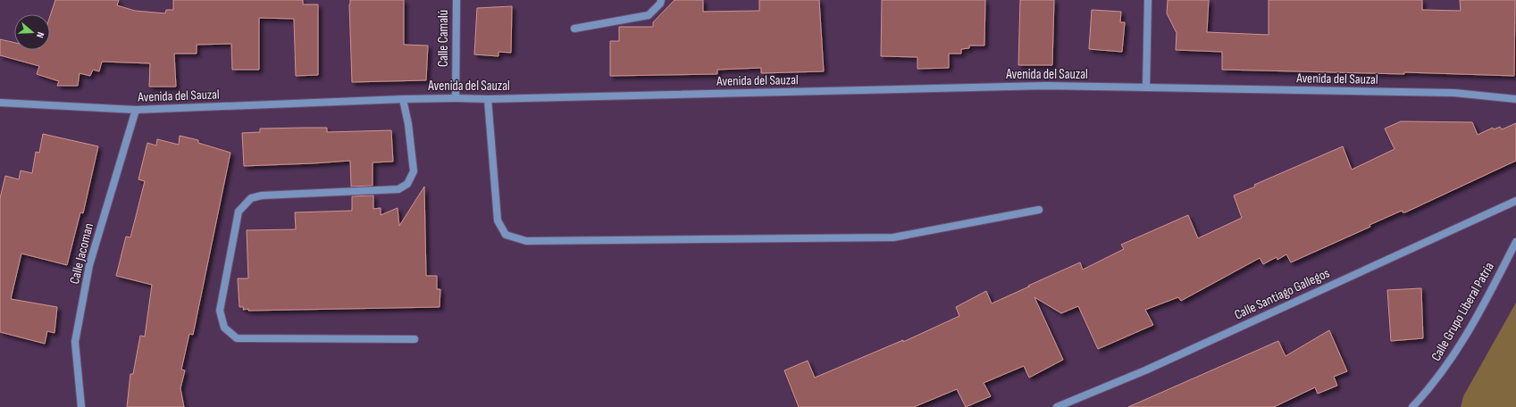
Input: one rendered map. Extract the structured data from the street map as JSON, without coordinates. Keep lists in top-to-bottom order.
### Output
{
  "streets": {
    "street": [
      "Calle Camalú",
      "Avenida del Sauzal",
      "Calle Jacoman",
      "Calle Santiago Gallegos",
      "Calle Grupo Liberal Patria"
    ]
  },
  "crossings": [
    ["Calle Camalú", "Avenida del Sauzal"],
    ["Avenida del Sauzal", "Calle Jacoman"]
  ],
  "north": "right"
}
